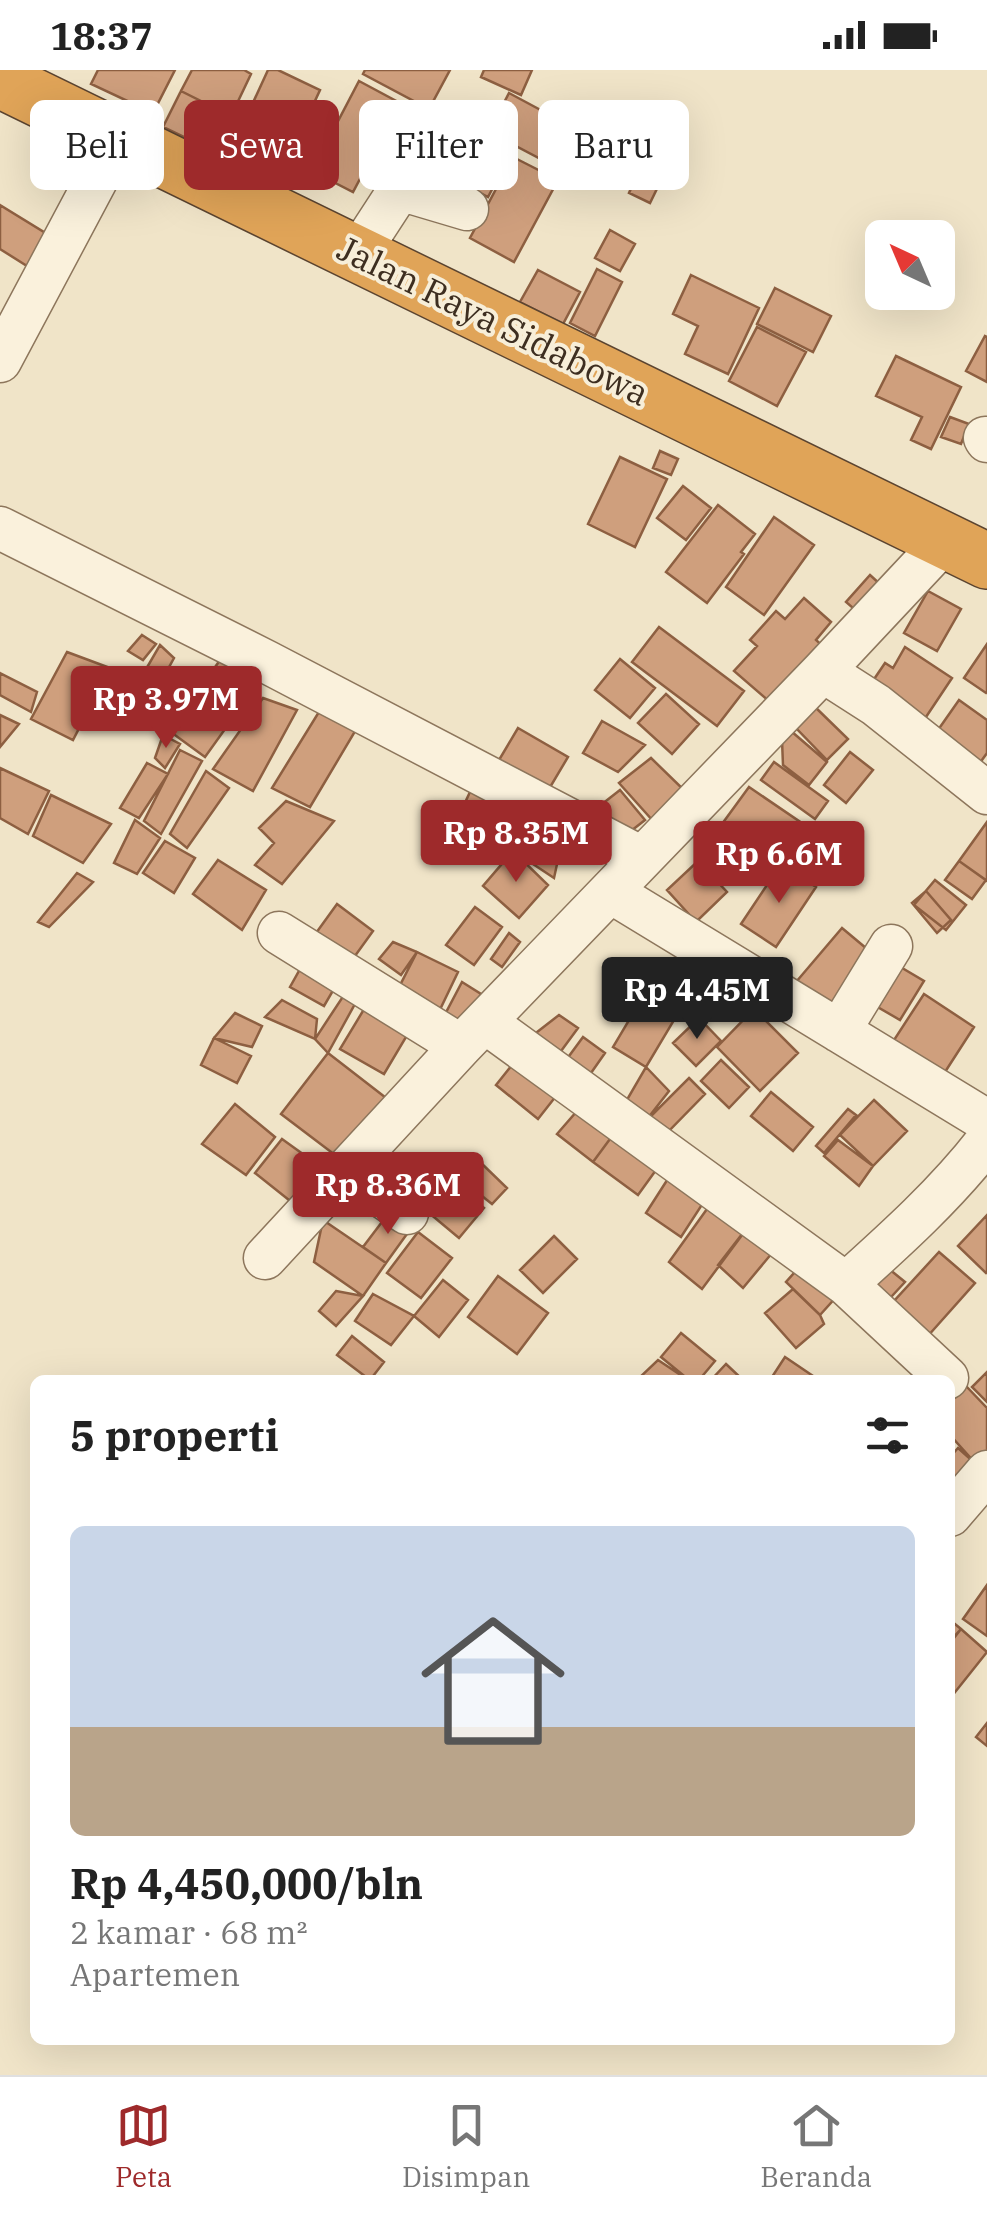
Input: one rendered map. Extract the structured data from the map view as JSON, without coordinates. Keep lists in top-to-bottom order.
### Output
{
  "streets": {
    "highway": ["Jalan Raya Sidabowa"]
  },
  "north": "top left",
  "page": {
    "status": "18:37",
    "chip": [
      "Beli",
      "Sewa",
      "Filter",
      "Baru"
    ],
    "price": [
      "Rp 3.97M",
      "Rp 8.35M",
      "Rp 6.6M",
      "Rp 4.45M",
      "Rp 8.36M"
    ],
    "heading": "5 properti",
    "list": [
      {
        "name": "Rp 4,450,000/bln",
        "note": "2 kamar · 68 m² · Apartemen"
      }
    ],
    "tabs": ["Peta", "Disimpan", "Beranda"]
  }
}
